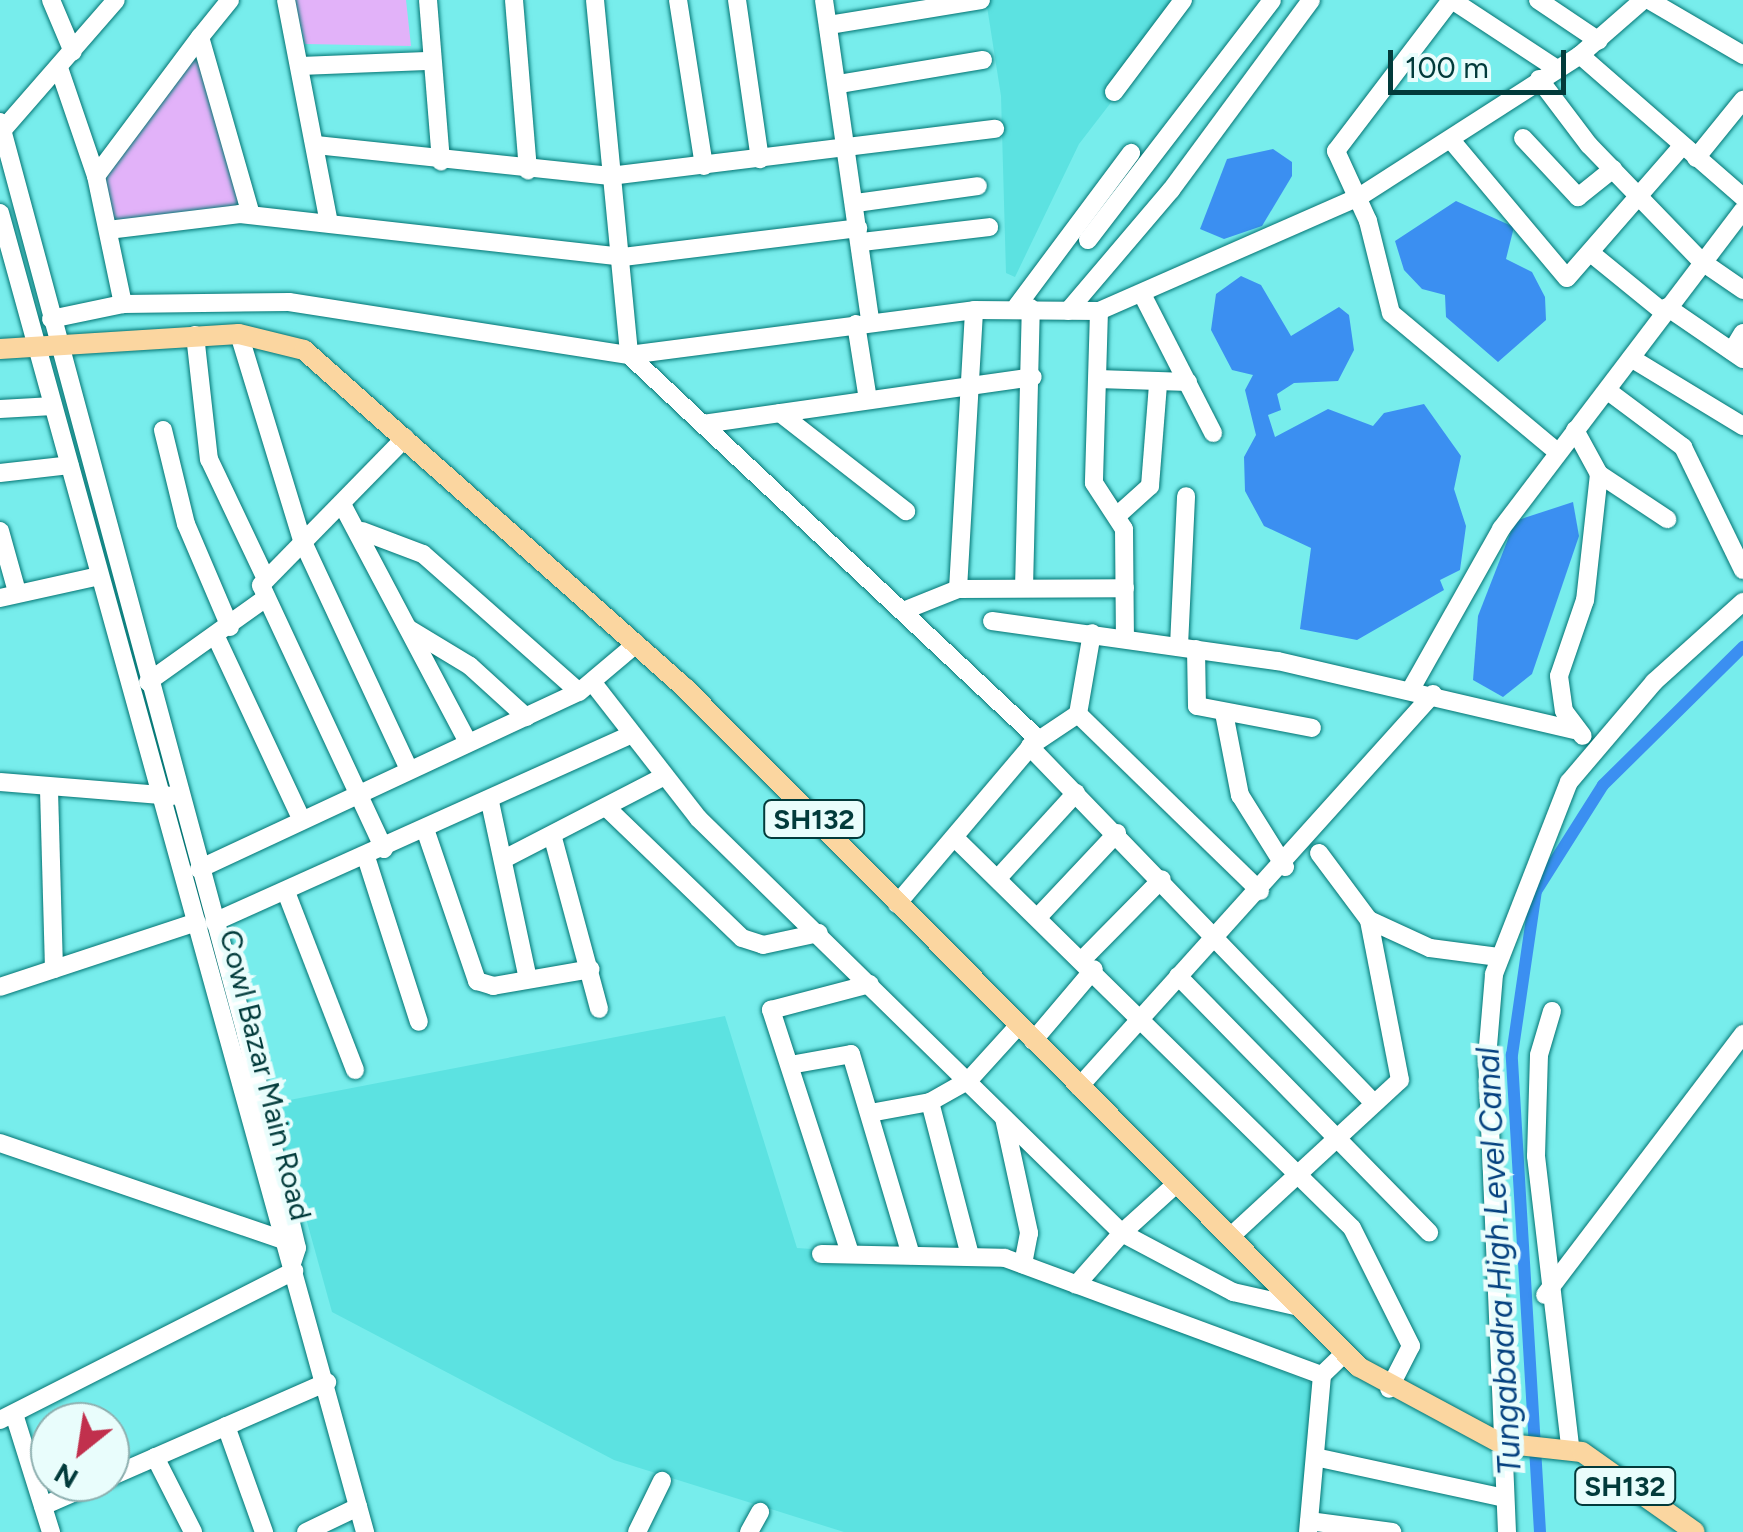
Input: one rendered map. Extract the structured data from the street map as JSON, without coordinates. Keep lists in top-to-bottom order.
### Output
{
  "streets": {
    "main road": ["SH132"],
    "street": ["Cowl Bazar Main Road"]
  },
  "crossings": [
    ["SH132", "Cowl Bazar Main Road"]
  ],
  "water": ["Tungabadra High Level Canal"],
  "scale_bar": "100 m",
  "north": "bottom left"
}
